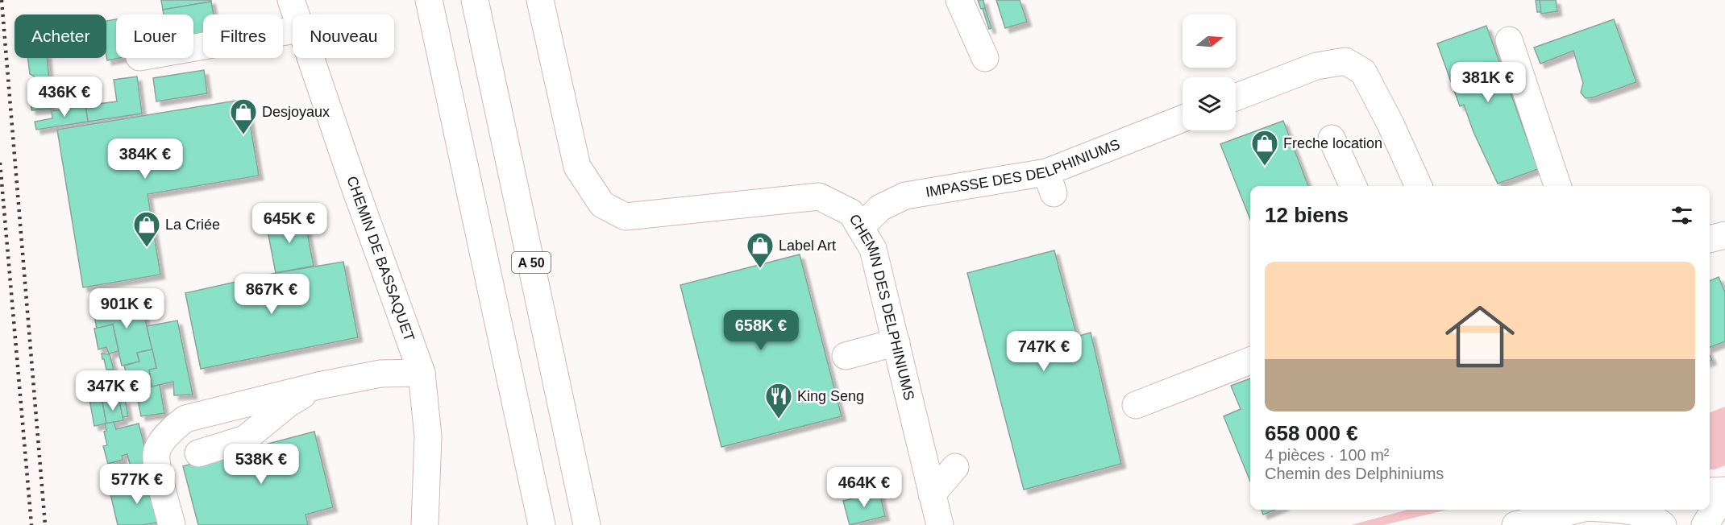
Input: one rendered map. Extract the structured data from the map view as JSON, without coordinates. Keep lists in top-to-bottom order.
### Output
{
  "streets": {
    "main road": [
      "IMPASSE DES DELPHINIUMS",
      "CHEMIN DE BASSAQUET",
      "A 50",
      "CHEMIN DES DELPHINIUMS"
    ]
  },
  "crossings": [
    ["IMPASSE DES DELPHINIUMS", "CHEMIN DES DELPHINIUMS"]
  ],
  "places": {
    "shop": [
      "Desjoyaux",
      "Freche location",
      "La Criée",
      "Label Art"
    ],
    "restaurant": ["King Seng"]
  },
  "north": "right",
  "page": {
    "chip": [
      "Acheter",
      "Louer",
      "Filtres",
      "Nouveau"
    ],
    "price": [
      "381K €",
      "436K €",
      "384K €",
      "645K €",
      "867K €",
      "901K €",
      "658K €",
      "747K €",
      "347K €",
      "538K €",
      "577K €",
      "464K €"
    ],
    "heading": "12 biens",
    "list": [
      {
        "name": "658 000 €",
        "note": "4 pièces · 100 m² · Chemin des Delphiniums"
      }
    ]
  }
}
